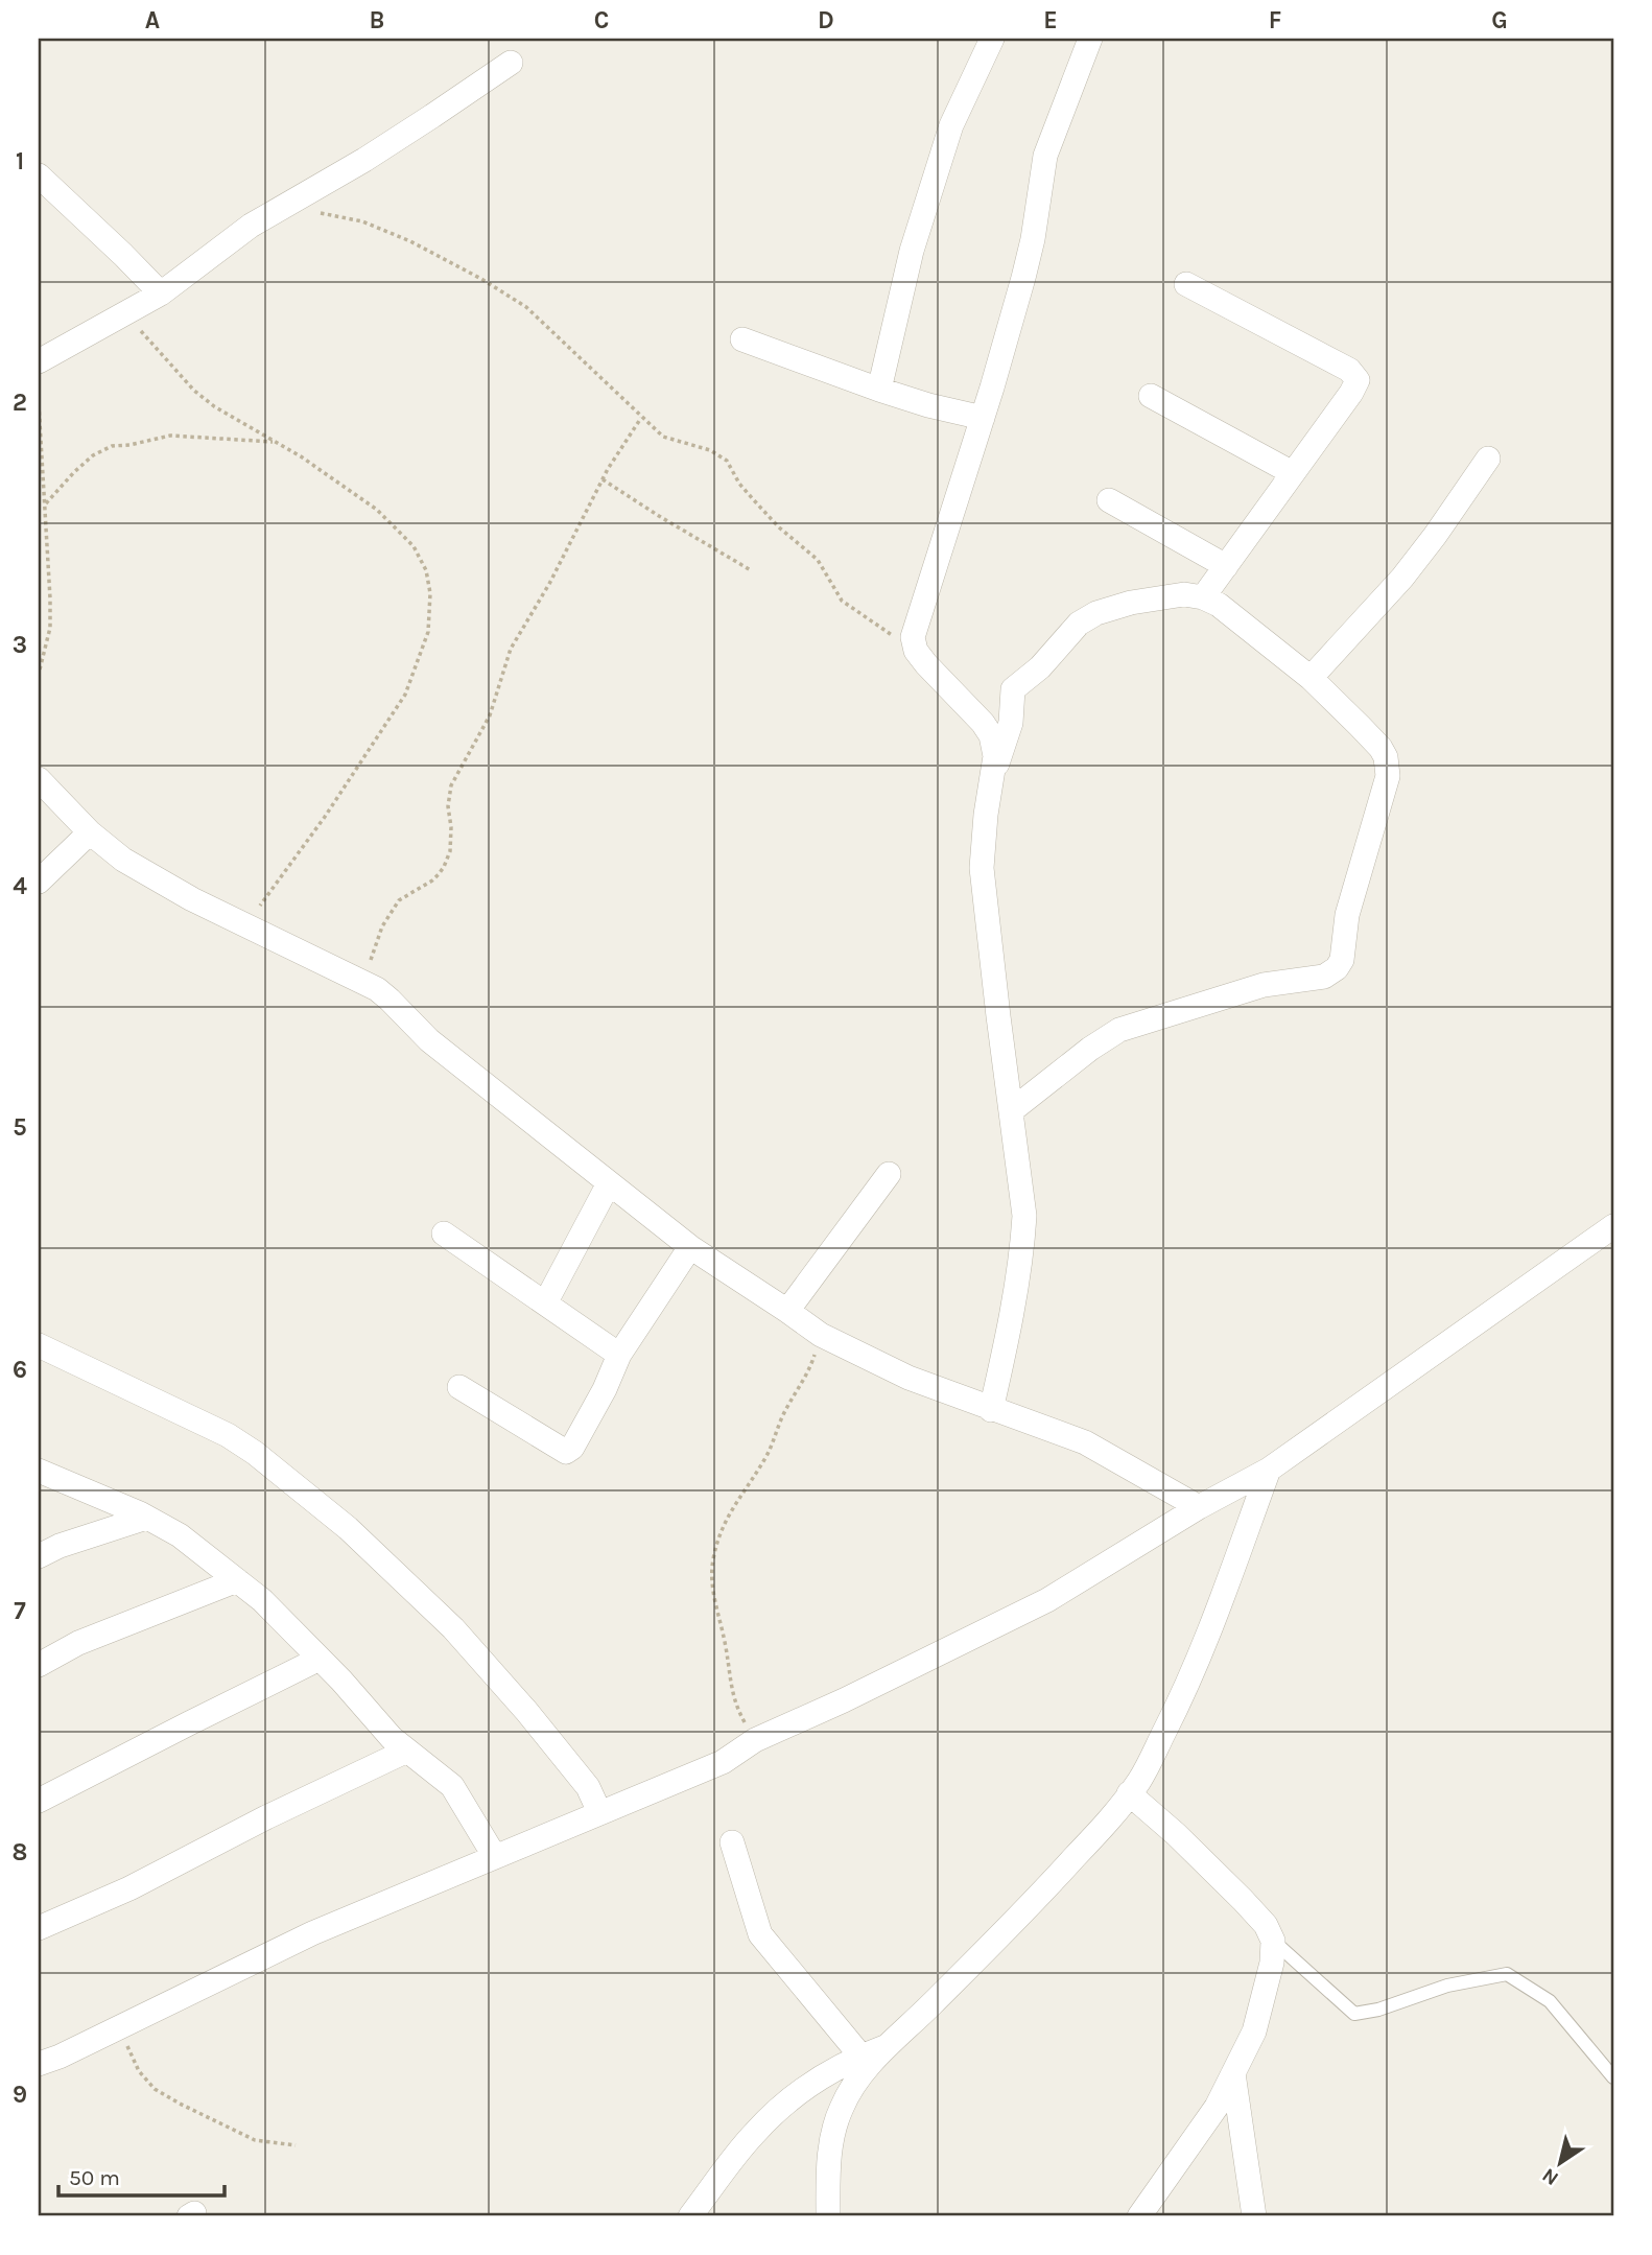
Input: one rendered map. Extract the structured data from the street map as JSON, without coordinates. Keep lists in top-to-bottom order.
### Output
{
  "scale_bar": "50 m",
  "north": "bottom left",
  "grid": {
    "columns": [
      "A",
      "B",
      "C",
      "D",
      "E",
      "F",
      "G"
    ],
    "rows": [
      "1",
      "2",
      "3",
      "4",
      "5",
      "6",
      "7",
      "8",
      "9"
    ]
  }
}
